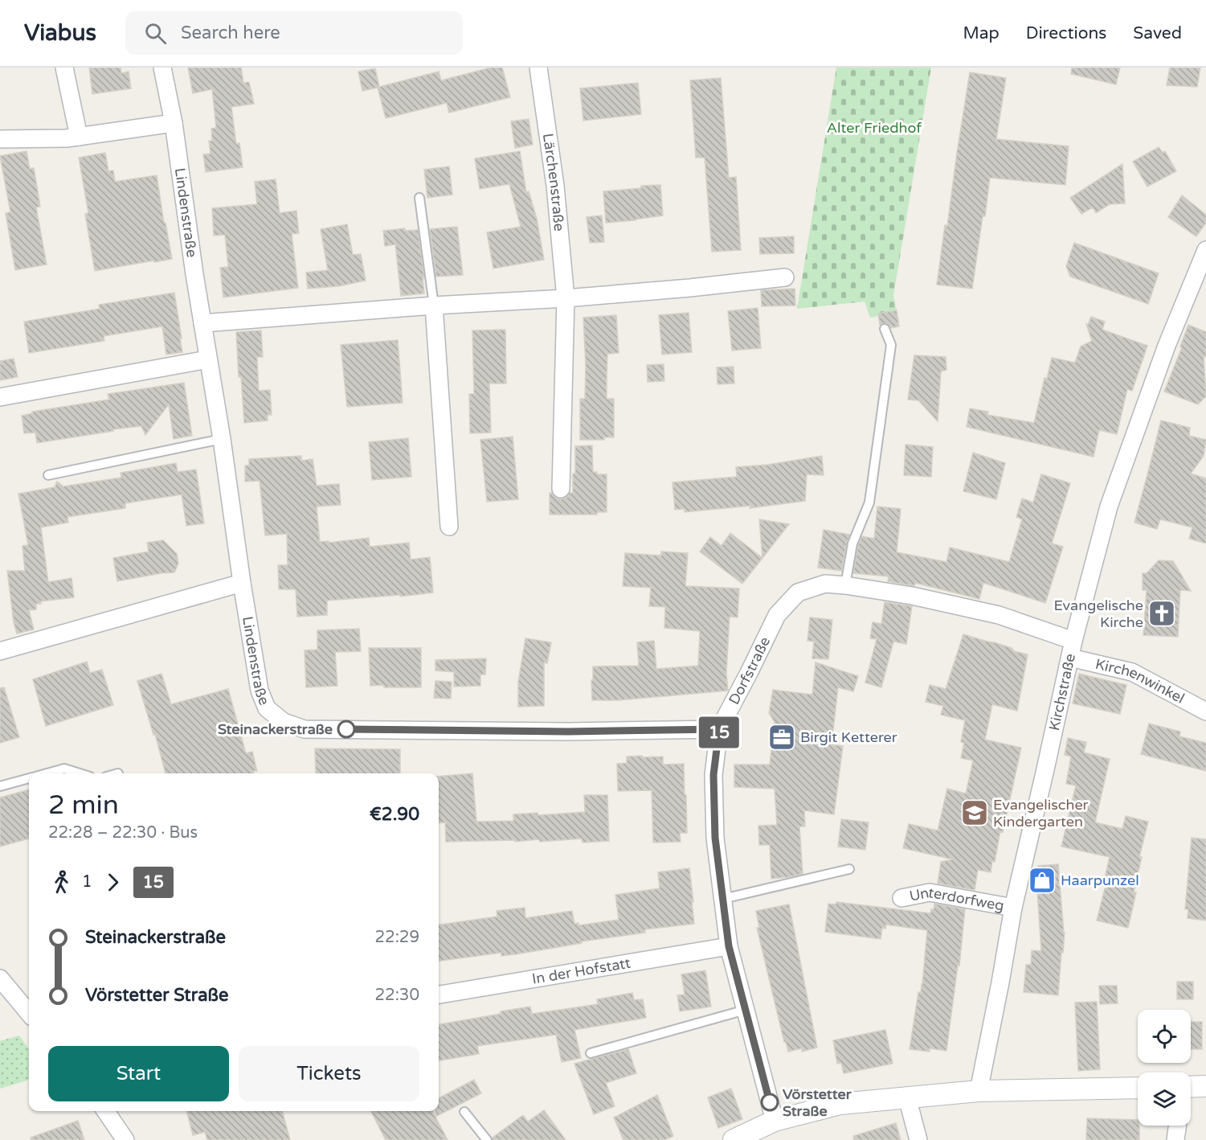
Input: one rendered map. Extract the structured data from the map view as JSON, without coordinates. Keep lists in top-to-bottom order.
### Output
{
  "streets": {
    "street": [
      "Lärchenstraße",
      "Lindenstraße",
      "Dorfstraße",
      "Kirchenwinkel",
      "Kirchstraße",
      "Unterdorfweg",
      "In der Hofstatt"
    ]
  },
  "crossings": [
    ["Lindenstraße", "Dorfstraße"],
    ["Dorfstraße", "Kirchenwinkel"],
    ["Dorfstraße", "Kirchstraße"],
    ["Dorfstraße", "In der Hofstatt"],
    ["Kirchenwinkel", "Kirchstraße"],
    ["Kirchstraße", "Unterdorfweg"]
  ],
  "parks": ["Alter Friedhof"],
  "places": {
    "church": ["Evangelische Kirche"],
    "other": ["Steinackerstraße", "Vörstetter Straße"],
    "office": ["Birgit Ketterer"],
    "school or university": ["Evangelischer Kindergarten"],
    "shop": ["Haarpunzel"]
  },
  "lines": ["bus line 15"],
  "page": {
    "header": "Viabus",
    "search": "Search here",
    "nav": ["Map", "Directions", "Saved"],
    "on_map": "15",
    "heading": ["2 min", "22:28 – 22:30 · Bus", "€2.90"],
    "legs": ["1", "15"],
    "list": [
      {
        "name": "Steinackerstraße",
        "value": "22:29"
      },
      {
        "name": "Vörstetter Straße",
        "value": "22:30"
      }
    ],
    "buttons": ["Start", "Tickets"]
  }
}
